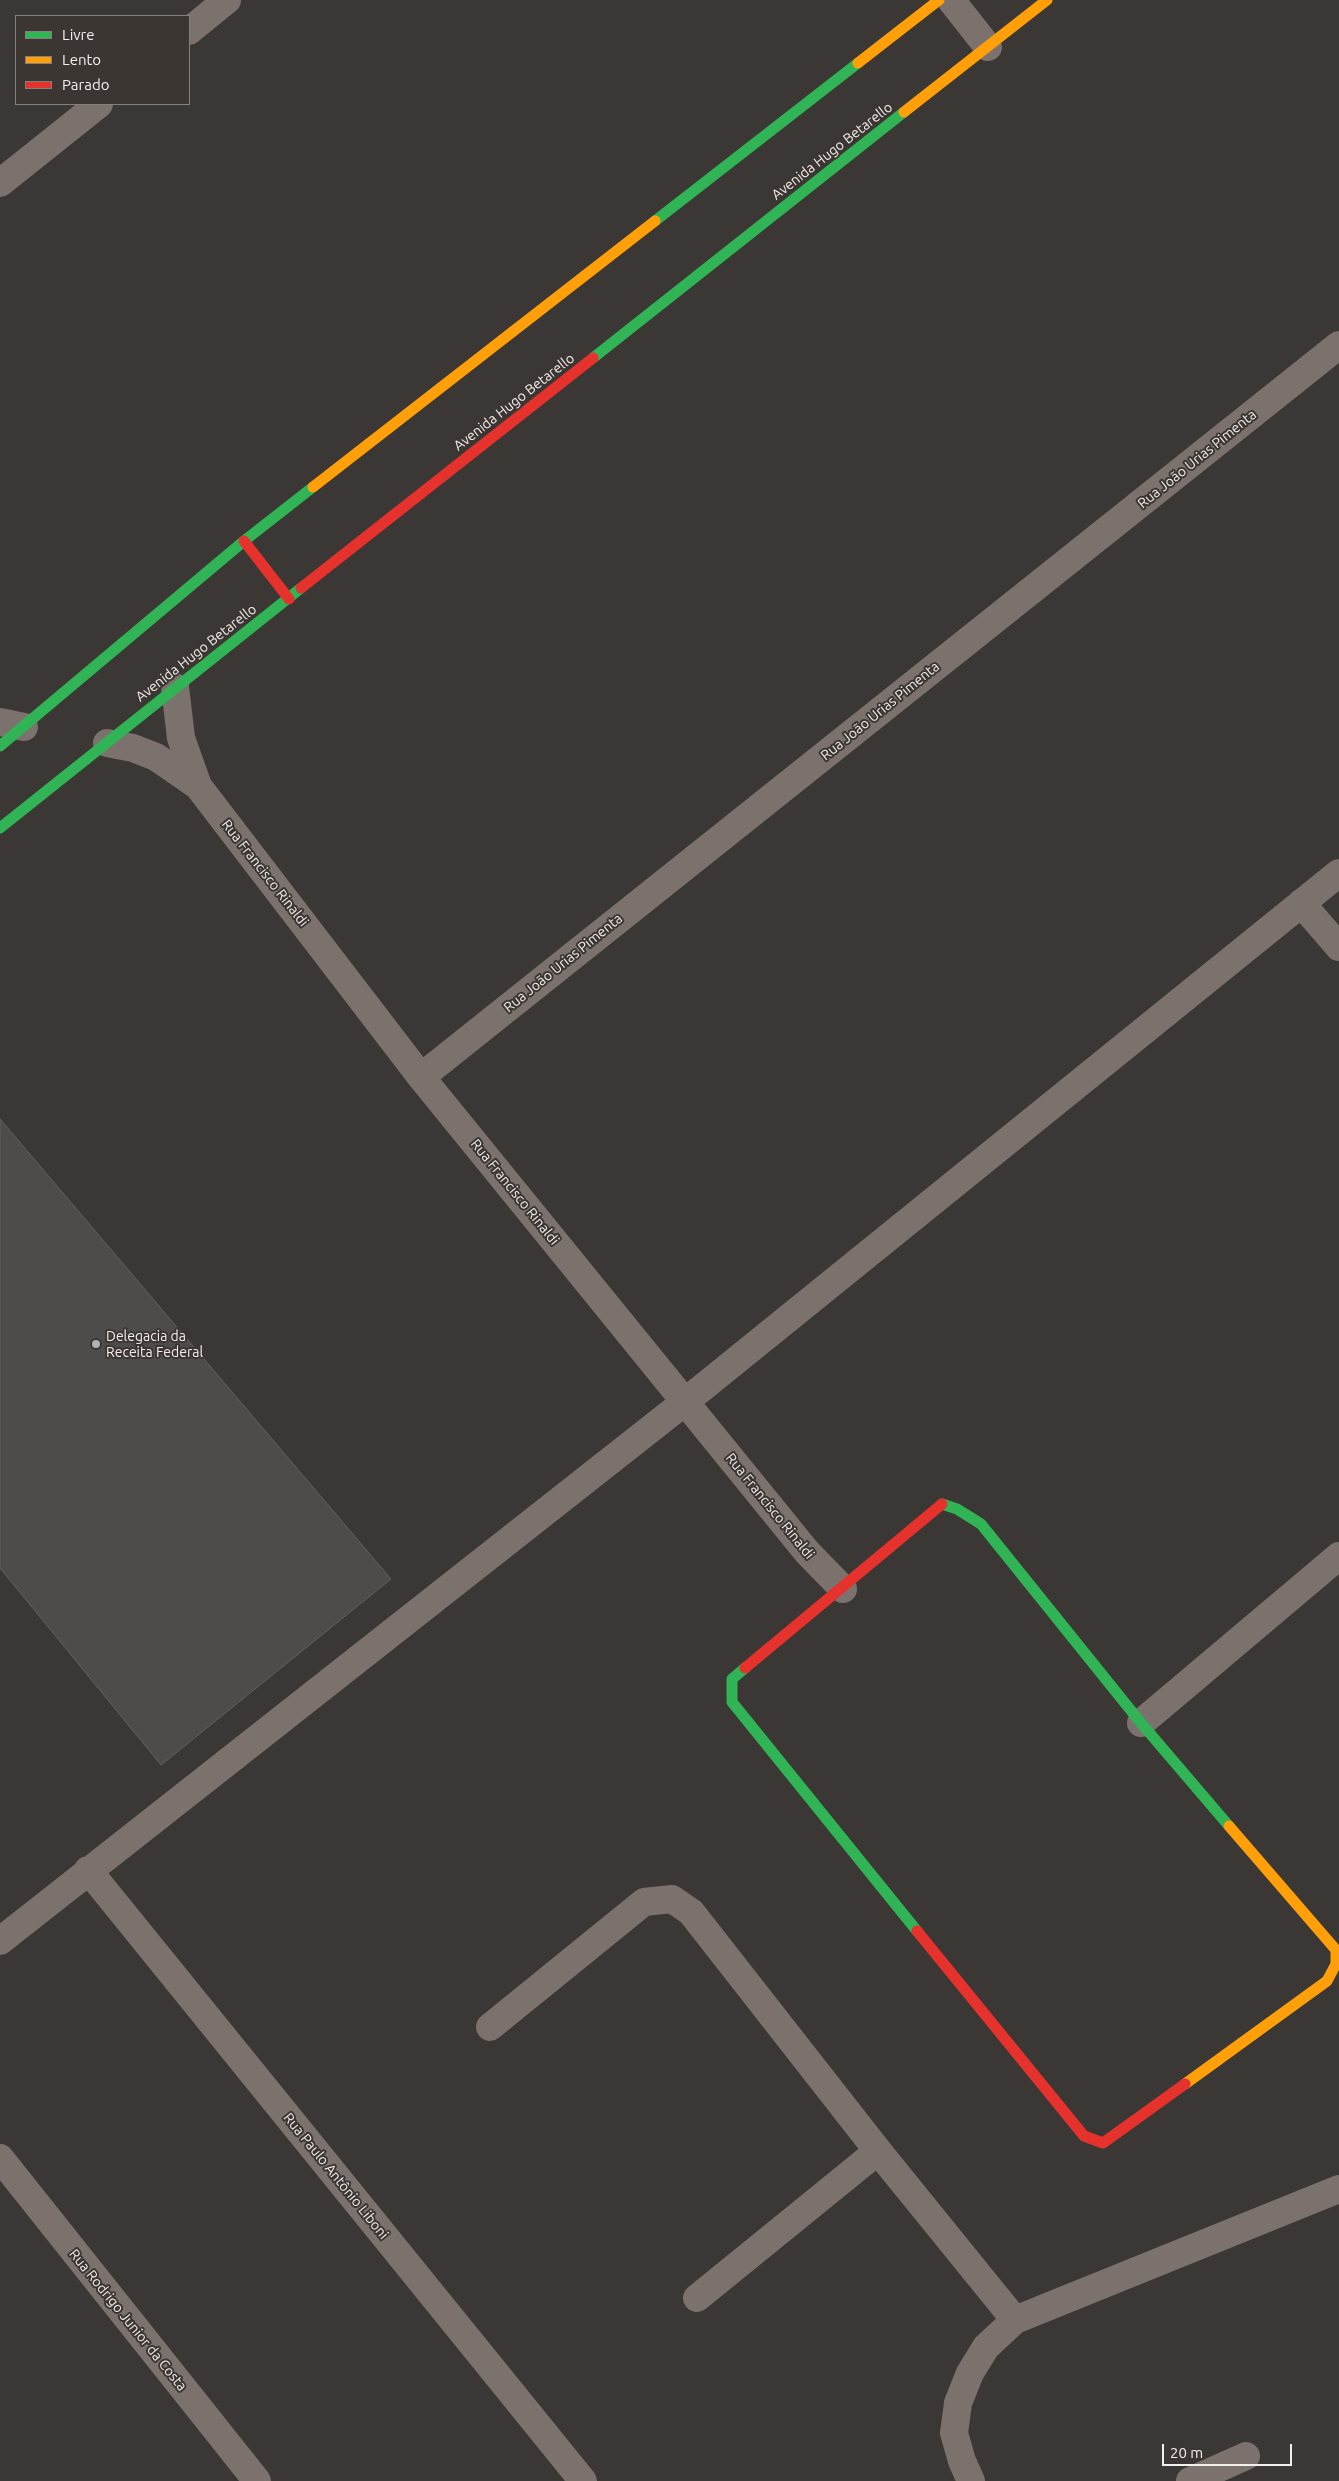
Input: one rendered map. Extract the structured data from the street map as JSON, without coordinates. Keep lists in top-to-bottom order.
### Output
{
  "streets": {
    "street": [
      "Avenida Hugo Betarello",
      "Rua João Urias Pimenta",
      "Rua Francisco Rinaldi",
      "Rua Paulo Antônio Liboni",
      "Rua Rodrigo Junior da Costa"
    ]
  },
  "crossings": [
    ["Avenida Hugo Betarello", "Rua Francisco Rinaldi"],
    ["Rua João Urias Pimenta", "Rua Francisco Rinaldi"]
  ],
  "places": ["Delegacia da Receita Federal"],
  "legend": ["Livre", "Lento", "Parado"],
  "scale_bar": "20 m"
}
